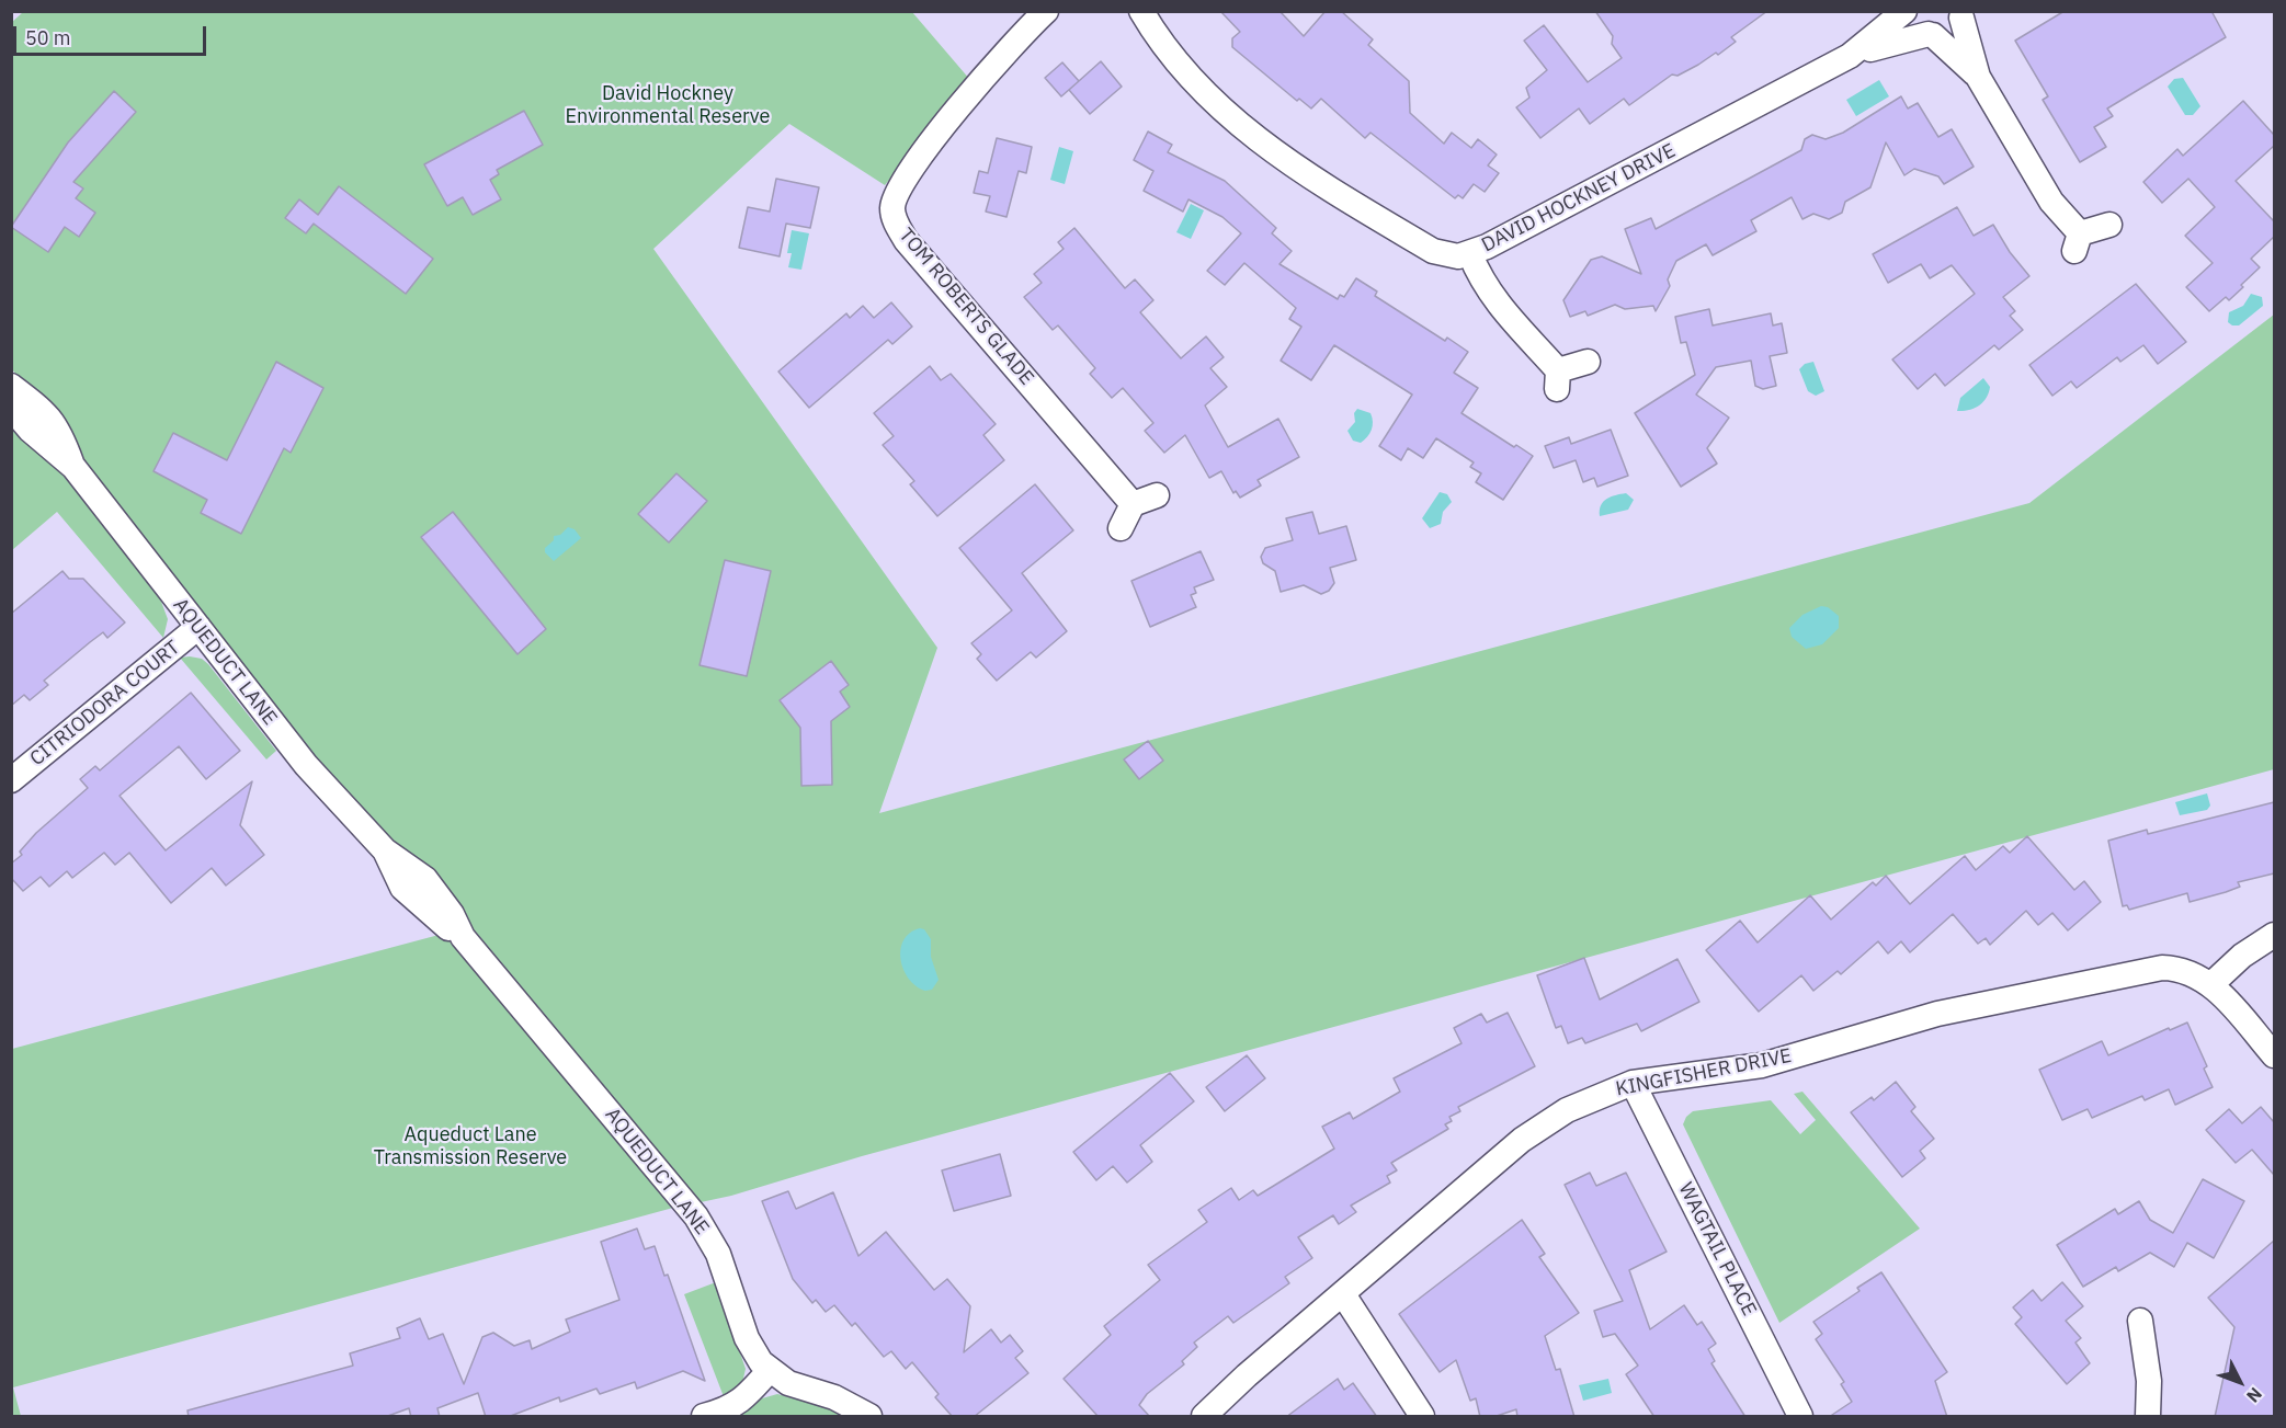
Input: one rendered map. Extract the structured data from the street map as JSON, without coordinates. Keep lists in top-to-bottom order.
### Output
{
  "streets": {
    "street": [
      "DAVID HOCKNEY DRIVE",
      "TOM ROBERTS GLADE",
      "AQUEDUCT LANE",
      "CITRIODORA COURT",
      "KINGFISHER DRIVE",
      "WAGTAIL PLACE"
    ]
  },
  "crossings": [
    ["AQUEDUCT LANE", "CITRIODORA COURT"],
    ["KINGFISHER DRIVE", "WAGTAIL PLACE"]
  ],
  "parks": ["David Hockney Environmental Reserve", "Aqueduct Lane Transmission Reserve"],
  "scale_bar": "50 m",
  "north": "bottom right"
}
